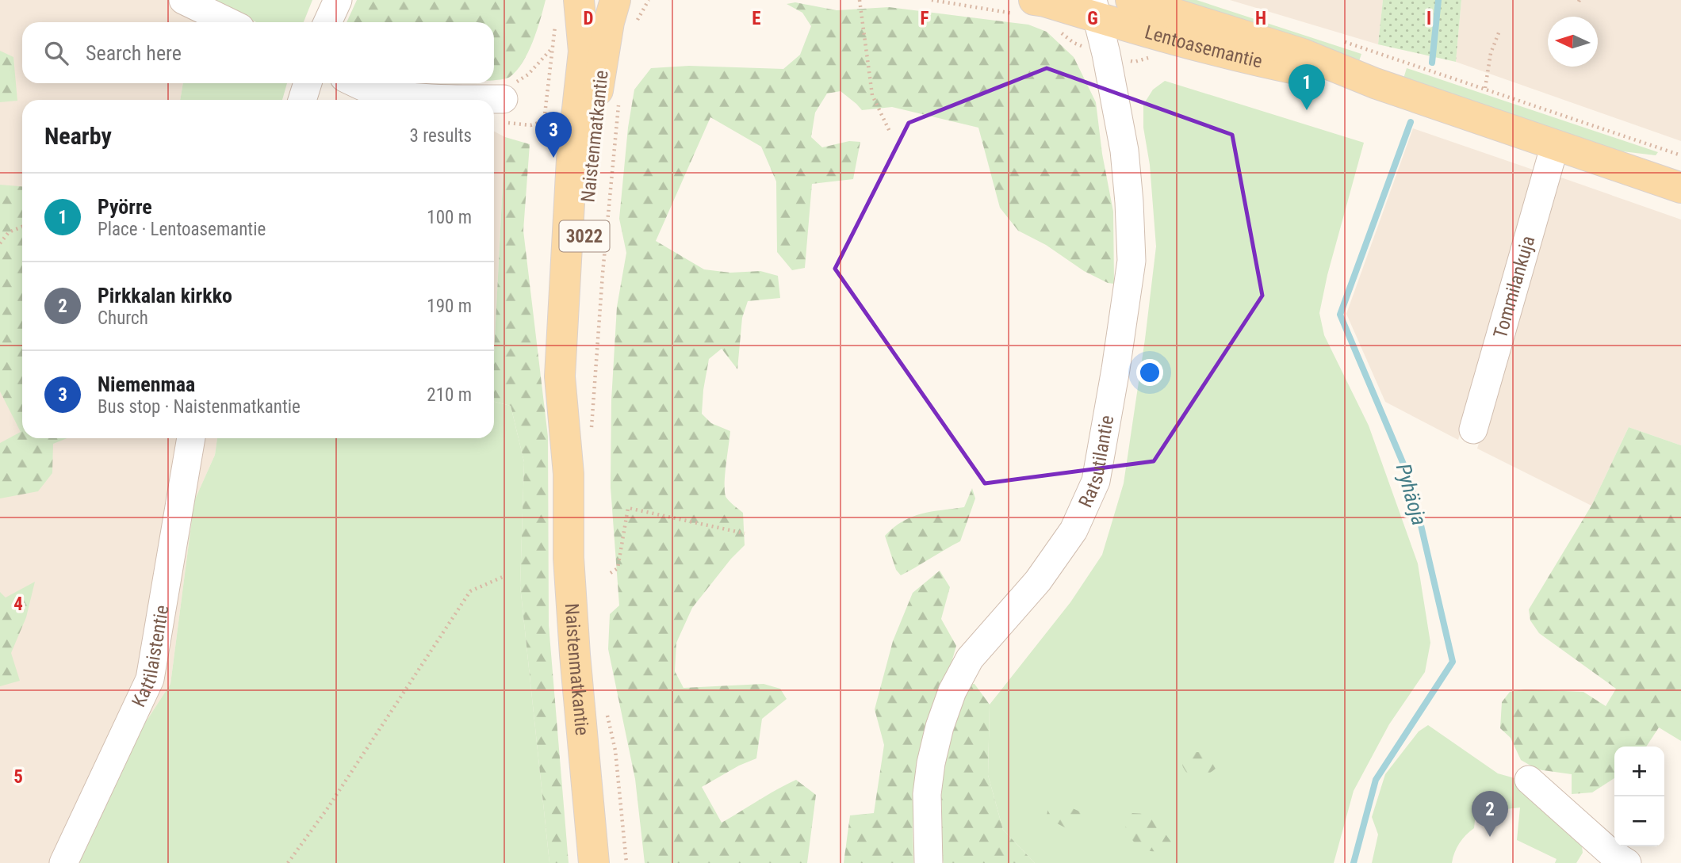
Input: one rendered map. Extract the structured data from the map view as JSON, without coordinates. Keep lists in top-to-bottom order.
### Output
{
  "streets": {
    "main road": ["Lentoasemantie", "Naistenmatkantie", "3022"],
    "street": ["Tommilankuja", "Ratsutilantie", "Kattilaistentie"]
  },
  "crossings": [
    ["Lentoasemantie", "Tommilankuja"],
    ["Lentoasemantie", "Ratsutilantie"]
  ],
  "water": ["Pyhäoja"],
  "north": "left",
  "page": {
    "search": "Search here",
    "pins": ["1", "3", "2"],
    "heading": ["Nearby", "3 results"],
    "list": [
      {
        "mark": "1",
        "name": "Pyörre",
        "note": "Place · Lentoasemantie",
        "value": "100 m"
      },
      {
        "mark": "2",
        "name": "Pirkkalan kirkko",
        "note": "Church",
        "value": "190 m"
      },
      {
        "mark": "3",
        "name": "Niemenmaa",
        "note": "Bus stop · Naistenmatkantie",
        "value": "210 m"
      }
    ],
    "map_buttons": ["+", "−"]
  },
  "grid": {
    "columns": [
      "D",
      "E",
      "F",
      "G",
      "H",
      "I"
    ],
    "rows": ["4", "5"]
  }
}
